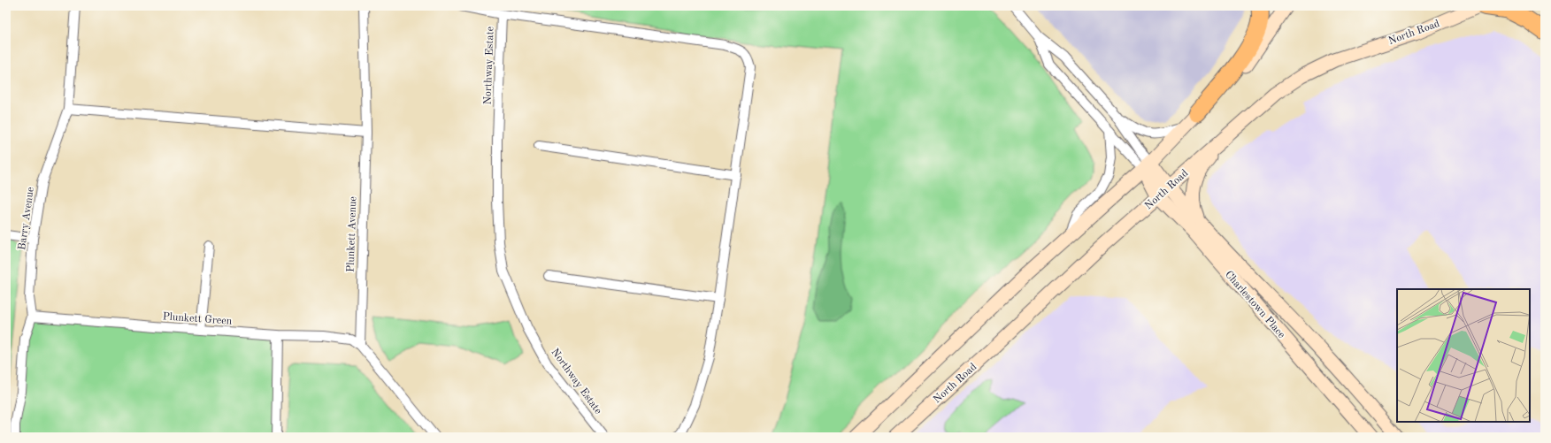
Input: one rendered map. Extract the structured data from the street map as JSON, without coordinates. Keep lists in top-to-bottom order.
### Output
{
  "streets": {
    "main road": ["North Road", "Charlestown Place"],
    "street": [
      "Northway Estate",
      "Barry Avenue",
      "Plunkett Avenue",
      "Plunkett Green"
    ]
  },
  "crossings": [
    ["North Road", "Charlestown Place"],
    ["Barry Avenue", "Plunkett Green"],
    ["Plunkett Avenue", "Plunkett Green"]
  ]
}
